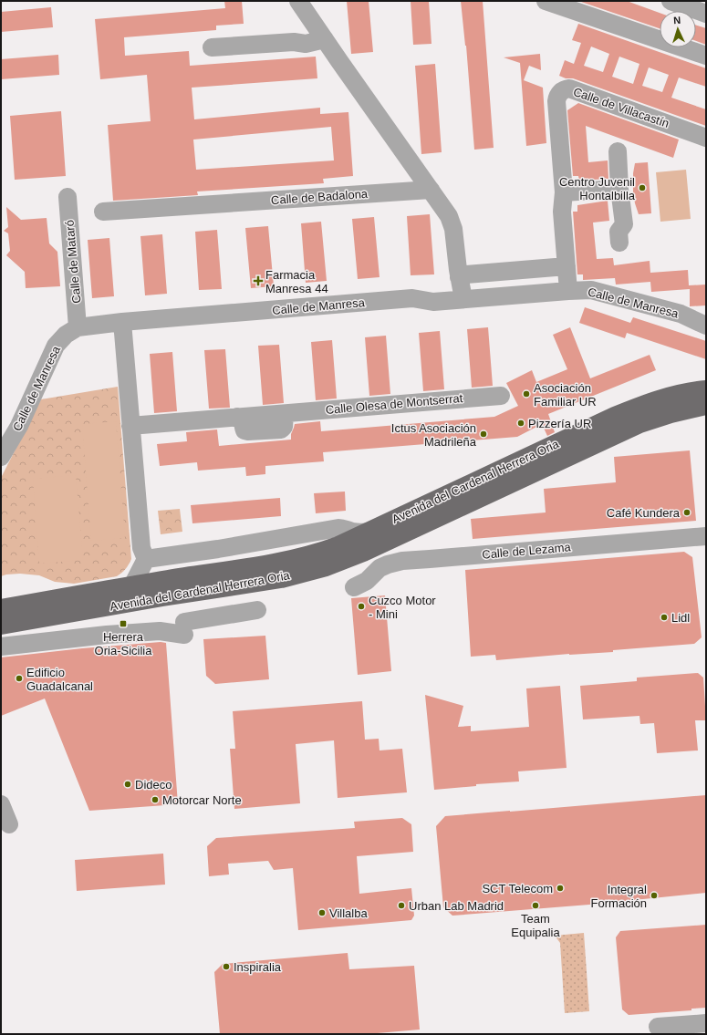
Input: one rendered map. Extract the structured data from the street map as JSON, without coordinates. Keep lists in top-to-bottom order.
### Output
{
  "streets": {
    "main road": ["Avenida del Cardenal Herrera Oria"],
    "street": [
      "Calle de Villacastín",
      "Calle de Badalona",
      "Calle de Mataró",
      "Calle de Manresa",
      "Calle Olesa de Montserrat",
      "Calle de Lezama"
    ]
  },
  "crossings": [
    ["Calle de Villacastín", "Calle de Manresa"],
    ["Calle de Mataró", "Calle de Manresa"]
  ],
  "places": {
    "other": [
      "Centro Juvenil Hontalbilla",
      "Asociación Familiar UR",
      "Pizzería UR",
      "Ictus Asociación Madrileña",
      "Café Kundera",
      "Cuzco Motor - Mini",
      "Lidl",
      "Edificio Guadalcanal",
      "Dideco",
      "Motorcar Norte",
      "SCT Telecom",
      "Integral Formación",
      "Urban Lab Madrid",
      "Team Equipalia",
      "Villalba",
      "Inspiralia"
    ],
    "health": ["Farmacia Manresa 44"],
    "transit": ["Herrera Oria-Sicilia"]
  },
  "north": "top"
}
